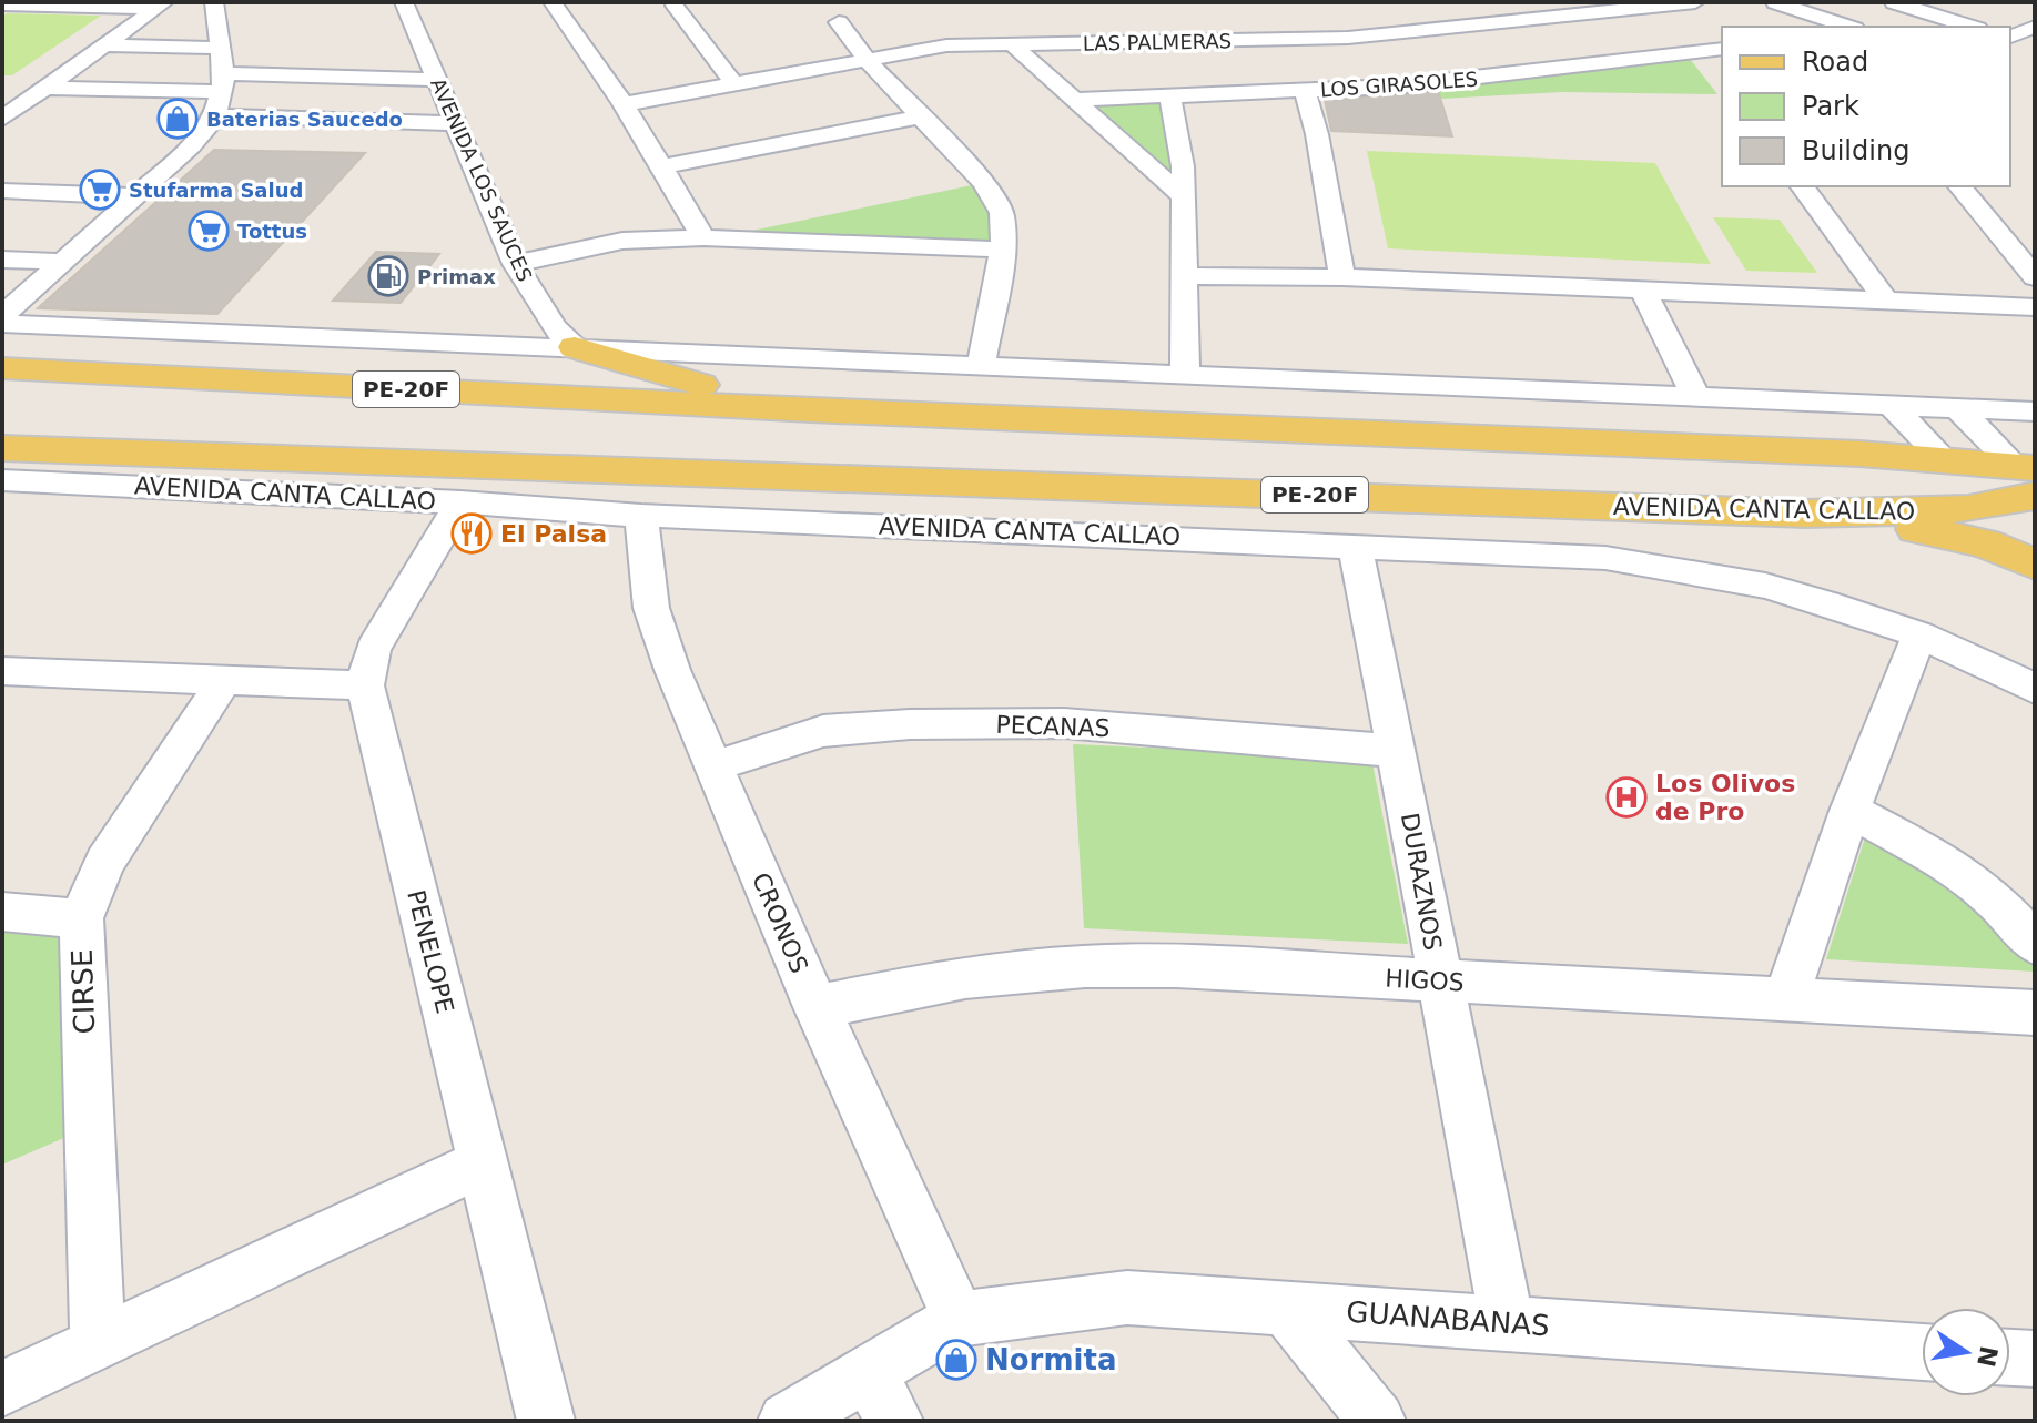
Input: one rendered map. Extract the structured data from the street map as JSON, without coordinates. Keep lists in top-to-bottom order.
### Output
{
  "streets": {
    "main road": ["PE-20F", "AVENIDA CANTA CALLAO"],
    "street": [
      "LAS PALMERAS",
      "LOS GIRASOLES",
      "AVENIDA LOS SAUCES",
      "PECANAS",
      "DURAZNOS",
      "CRONOS",
      "PENELOPE",
      "HIGOS",
      "CIRSE",
      "GUANABANAS"
    ]
  },
  "crossings": [
    ["PE-20F", "AVENIDA CANTA CALLAO"],
    ["AVENIDA CANTA CALLAO", "DURAZNOS"],
    ["AVENIDA CANTA CALLAO", "CRONOS"],
    ["AVENIDA CANTA CALLAO", "PENELOPE"],
    ["PECANAS", "DURAZNOS"],
    ["PECANAS", "CRONOS"],
    ["DURAZNOS", "HIGOS"],
    ["DURAZNOS", "GUANABANAS"],
    ["CRONOS", "HIGOS"],
    ["CRONOS", "GUANABANAS"]
  ],
  "places": {
    "shop": ["Baterias Saucedo", "Normita"],
    "supermarket": ["Stufarma Salud", "Tottus"],
    "fuel station": ["Primax"],
    "restaurant": ["El Palsa"],
    "hospital": ["Los Olivos de Pro"]
  },
  "legend": ["Road", "Park", "Building"],
  "north": "right"
}
